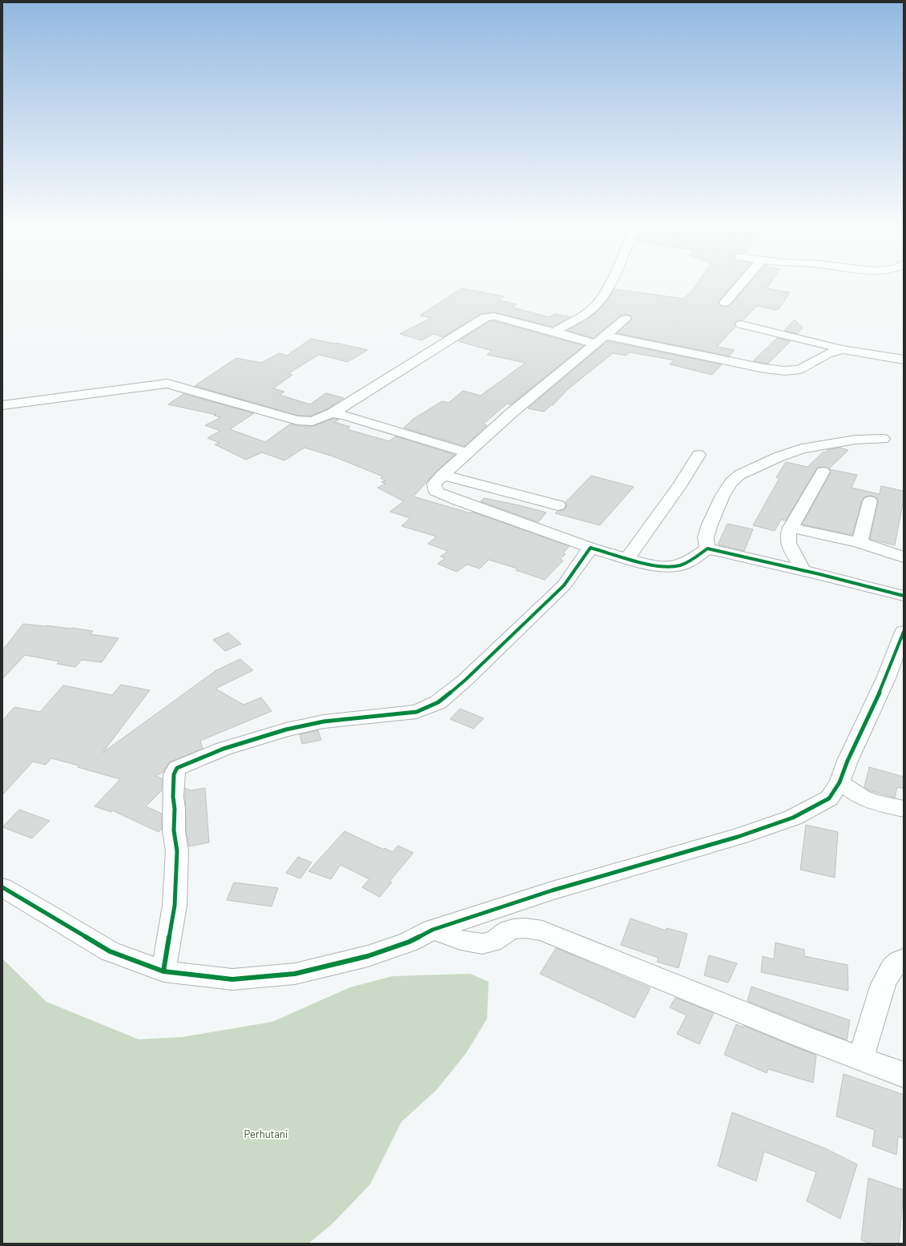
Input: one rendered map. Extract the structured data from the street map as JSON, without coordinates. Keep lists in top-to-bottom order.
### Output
{
  "parks": ["Perhutani"]
}
